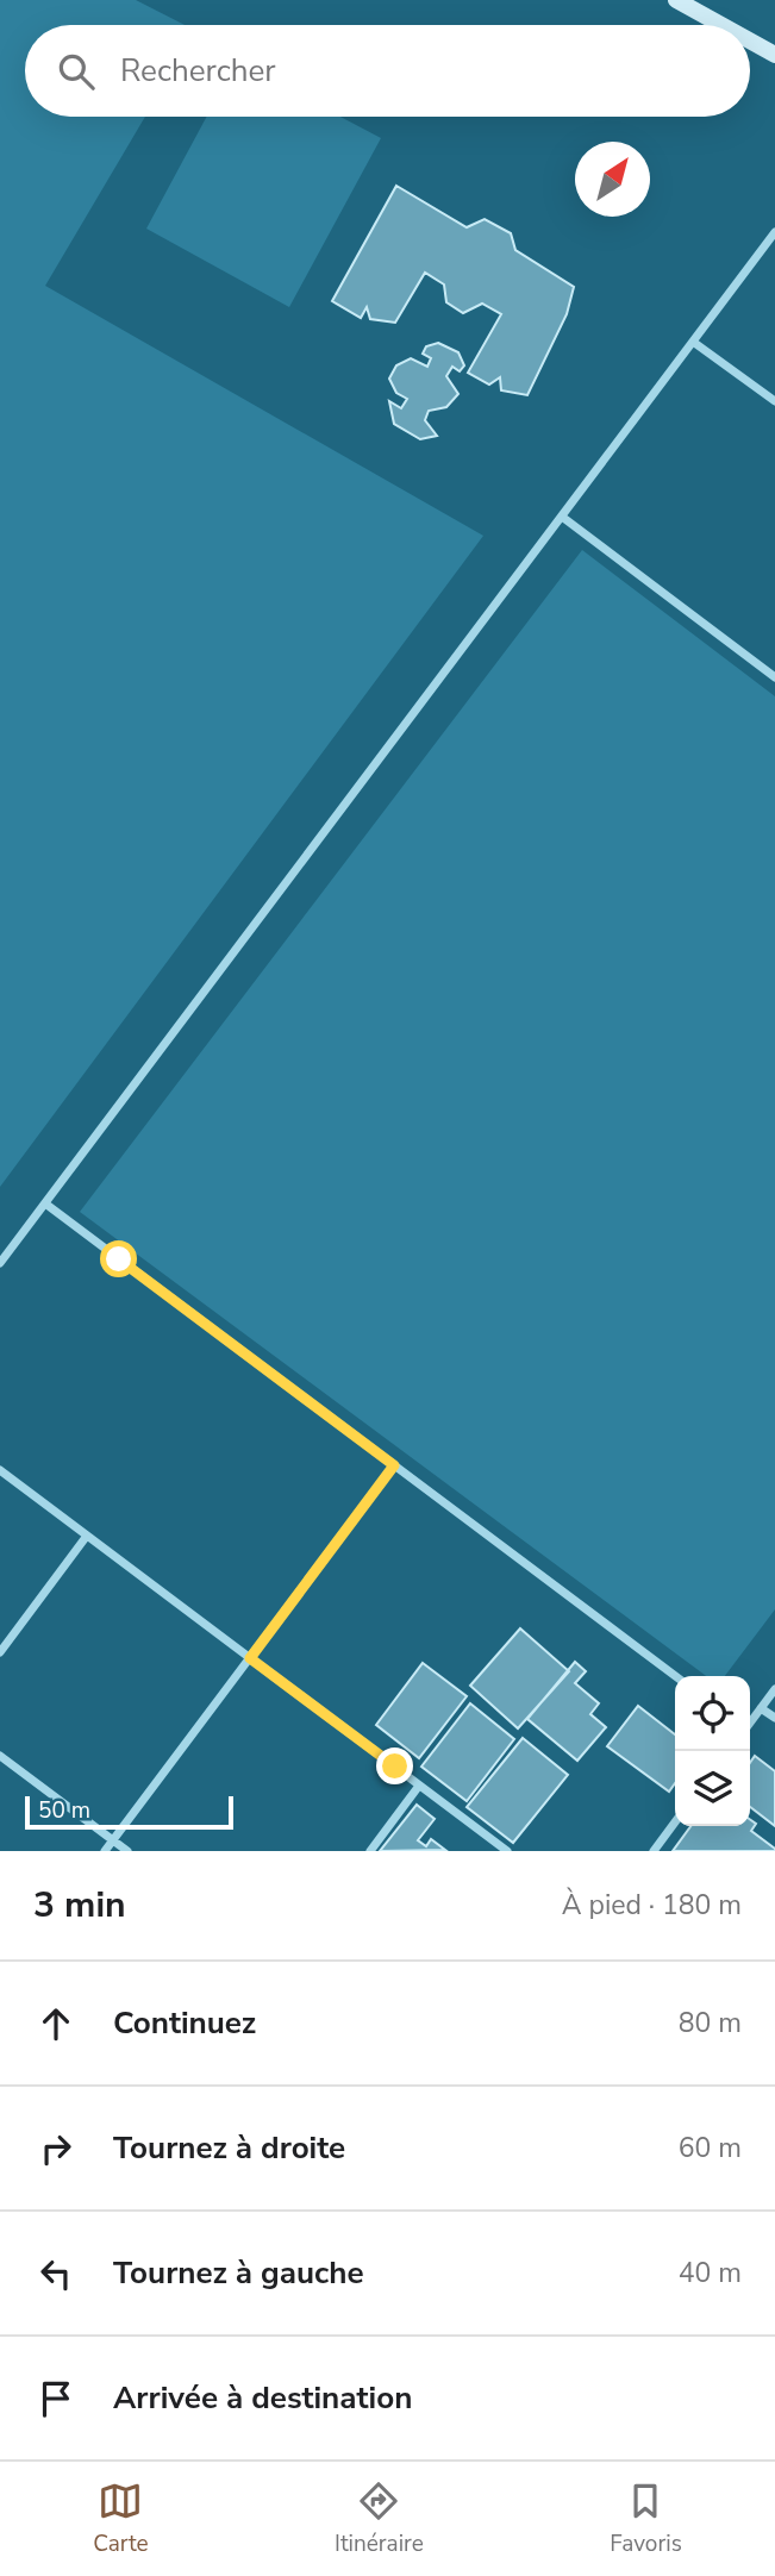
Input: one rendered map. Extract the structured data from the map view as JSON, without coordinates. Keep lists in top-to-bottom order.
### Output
{
  "scale_bar": "50 m",
  "north": "top right",
  "page": {
    "search": "Rechercher",
    "scale": "50 m",
    "heading": ["3 min", "À pied · 180 m"],
    "list": [
      ["Continuez", "80 m"],
      ["Tournez à droite", "60 m"],
      ["Tournez à gauche", "40 m"],
      "Arrivée à destination"
    ],
    "nav": ["Carte", "Itinéraire", "Favoris"]
  }
}
